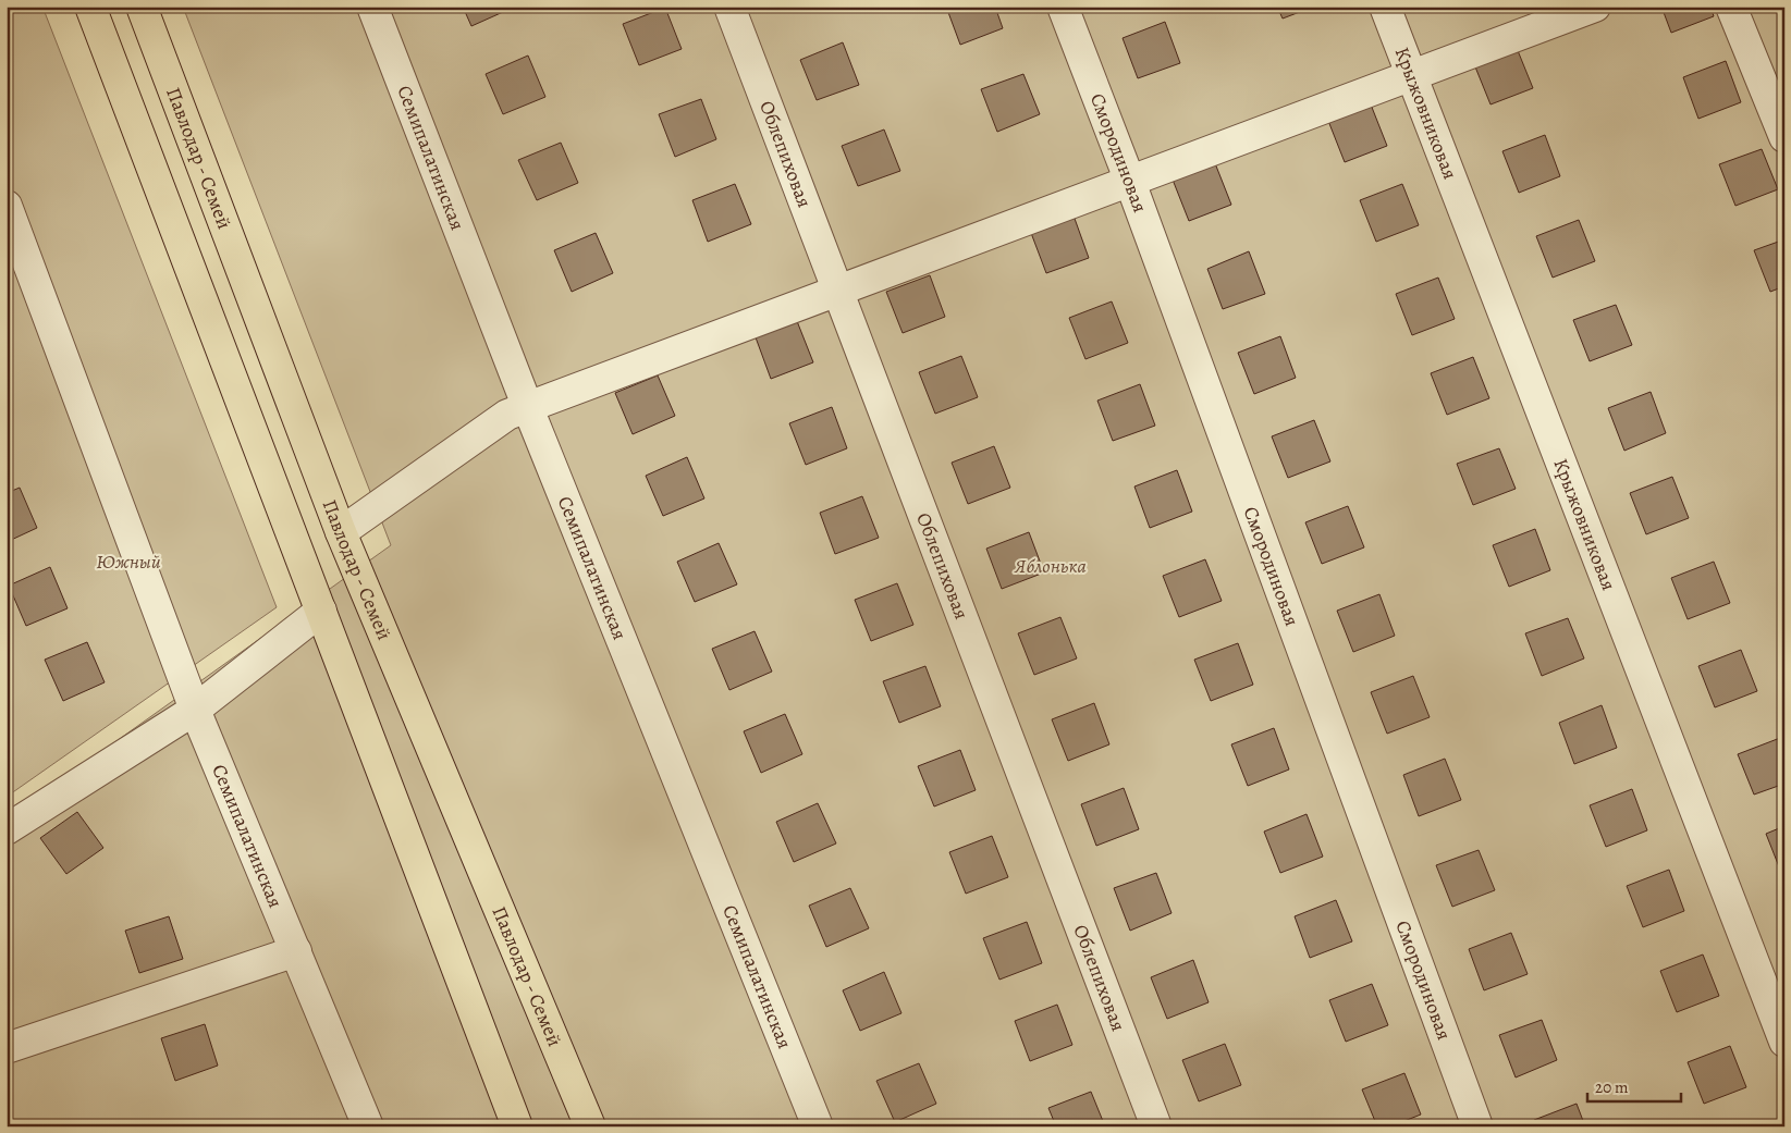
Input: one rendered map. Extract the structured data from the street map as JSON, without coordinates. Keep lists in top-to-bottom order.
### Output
{
  "streets": {
    "highway": ["Павлодар - Семей"],
    "street": [
      "Крыжовниковая",
      "Смородиновая",
      "Облепиховая",
      "Семипалатинская"
    ]
  },
  "parks": ["Южный", "Яблонька"],
  "scale_bar": "20 m"
}
